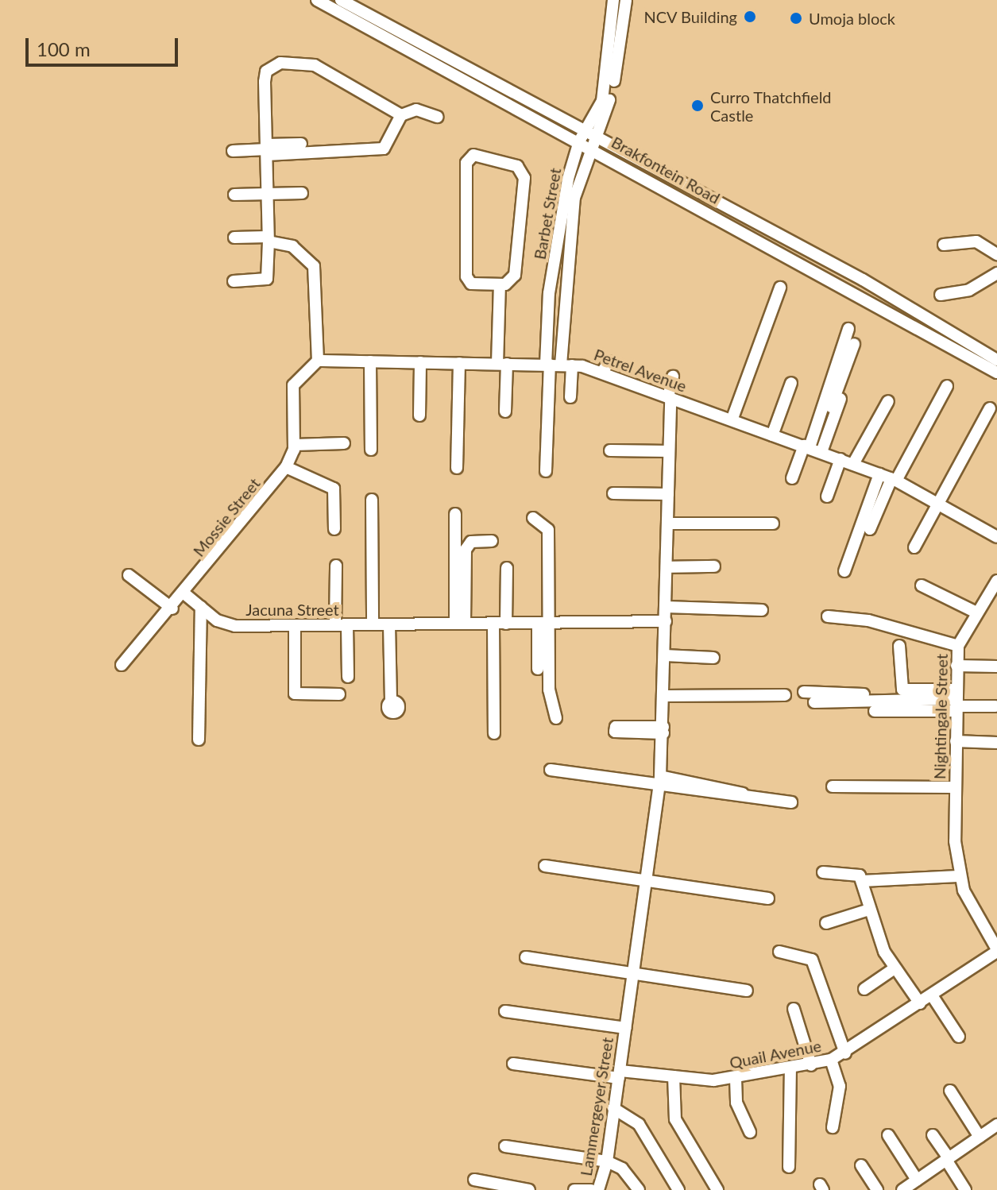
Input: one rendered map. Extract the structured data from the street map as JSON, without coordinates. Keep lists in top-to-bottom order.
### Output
{
  "streets": {
    "street": [
      "Brakfontein Road",
      "Barbet Street",
      "Petrel Avenue",
      "Mossie Street",
      "Jacuna Street",
      "Nightingale Street",
      "Quail Avenue",
      "Lammergeyer Street"
    ]
  },
  "crossings": [
    ["Brakfontein Road", "Barbet Street"],
    ["Barbet Street", "Petrel Avenue"],
    ["Petrel Avenue", "Mossie Street"],
    ["Petrel Avenue", "Lammergeyer Street"],
    ["Mossie Street", "Jacuna Street"],
    ["Jacuna Street", "Lammergeyer Street"],
    ["Nightingale Street", "Quail Avenue"],
    ["Quail Avenue", "Lammergeyer Street"]
  ],
  "places": ["NCV Building", "Umoja block", "Curro Thatchfield Castle"],
  "scale_bar": "100 m"
}
